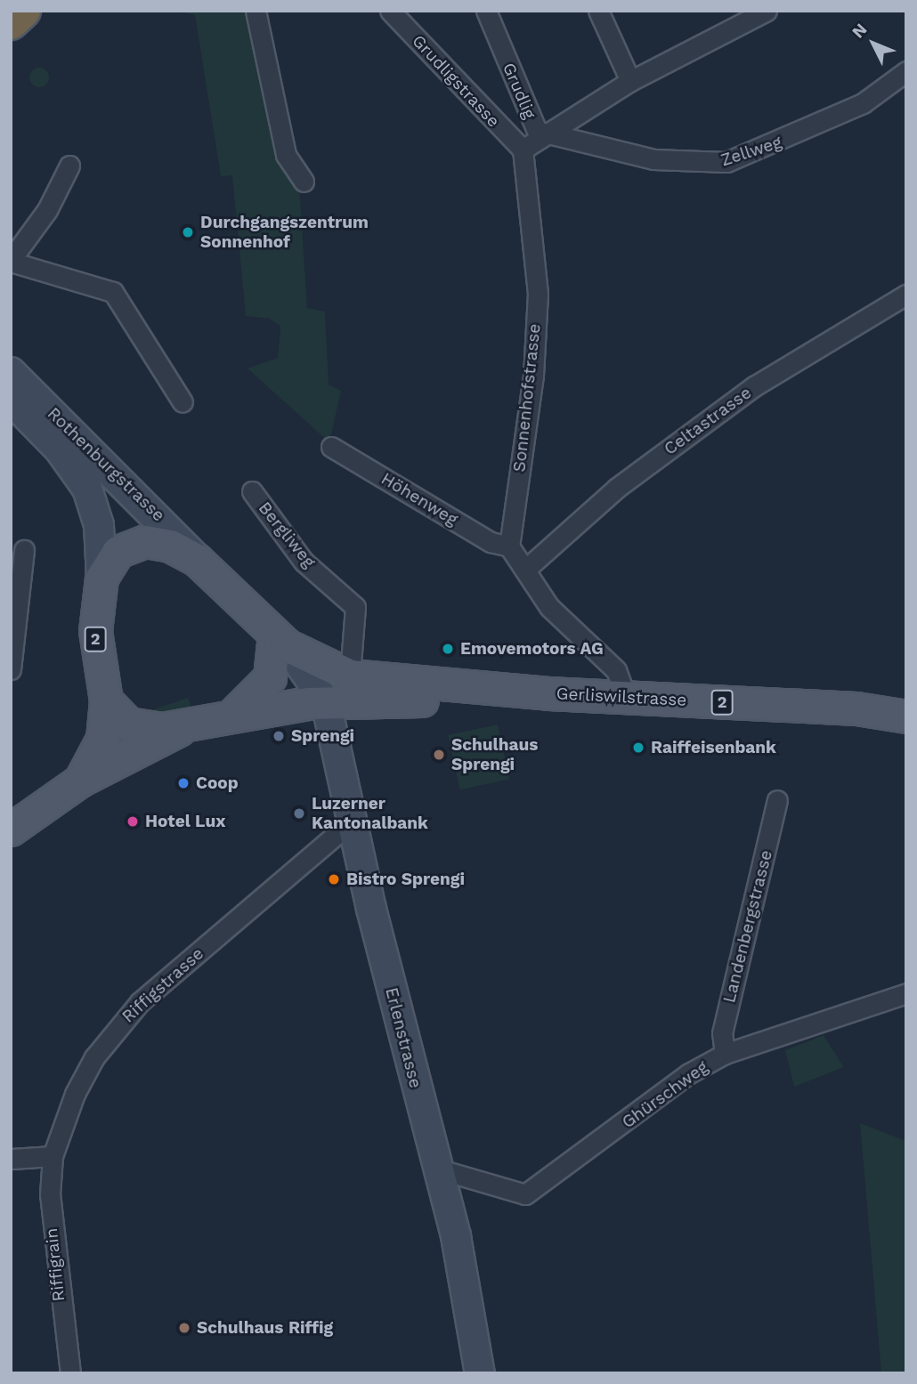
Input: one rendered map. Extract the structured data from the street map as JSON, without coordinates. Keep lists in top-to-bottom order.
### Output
{
  "streets": {
    "main road": ["2", "Gerliswilstrasse"],
    "street": [
      "Grudligstrasse",
      "Grudlig",
      "Zellweg",
      "Sonnenhofstrasse",
      "Celtastrasse",
      "Rothenburgstrasse",
      "Höhenweg",
      "Bergliweg",
      "Landenbergstrasse",
      "Riffigstrasse",
      "Erlenstrasse",
      "Ghürschweg",
      "Riffigrain"
    ]
  },
  "crossings": [
    ["Grudligstrasse", "Sonnenhofstrasse"],
    ["Grudlig", "Zellweg"],
    ["Sonnenhofstrasse", "Höhenweg"],
    ["Rothenburgstrasse", "2"],
    ["Bergliweg", "2"],
    ["Bergliweg", "Gerliswilstrasse"],
    ["2", "Gerliswilstrasse"],
    ["2", "Erlenstrasse"],
    ["Landenbergstrasse", "Ghürschweg"],
    ["Riffigstrasse", "Erlenstrasse"],
    ["Riffigstrasse", "Riffigrain"],
    ["Erlenstrasse", "Ghürschweg"]
  ],
  "places": [
    "Durchgangszentrum Sonnenhof",
    "Emovemotors AG",
    "Sprengi",
    "Raiffeisenbank",
    "Schulhaus Sprengi",
    "Coop",
    "Luzerner Kantonalbank",
    "Hotel Lux",
    "Bistro Sprengi",
    "Schulhaus Riffig"
  ],
  "north": "top left"
}
